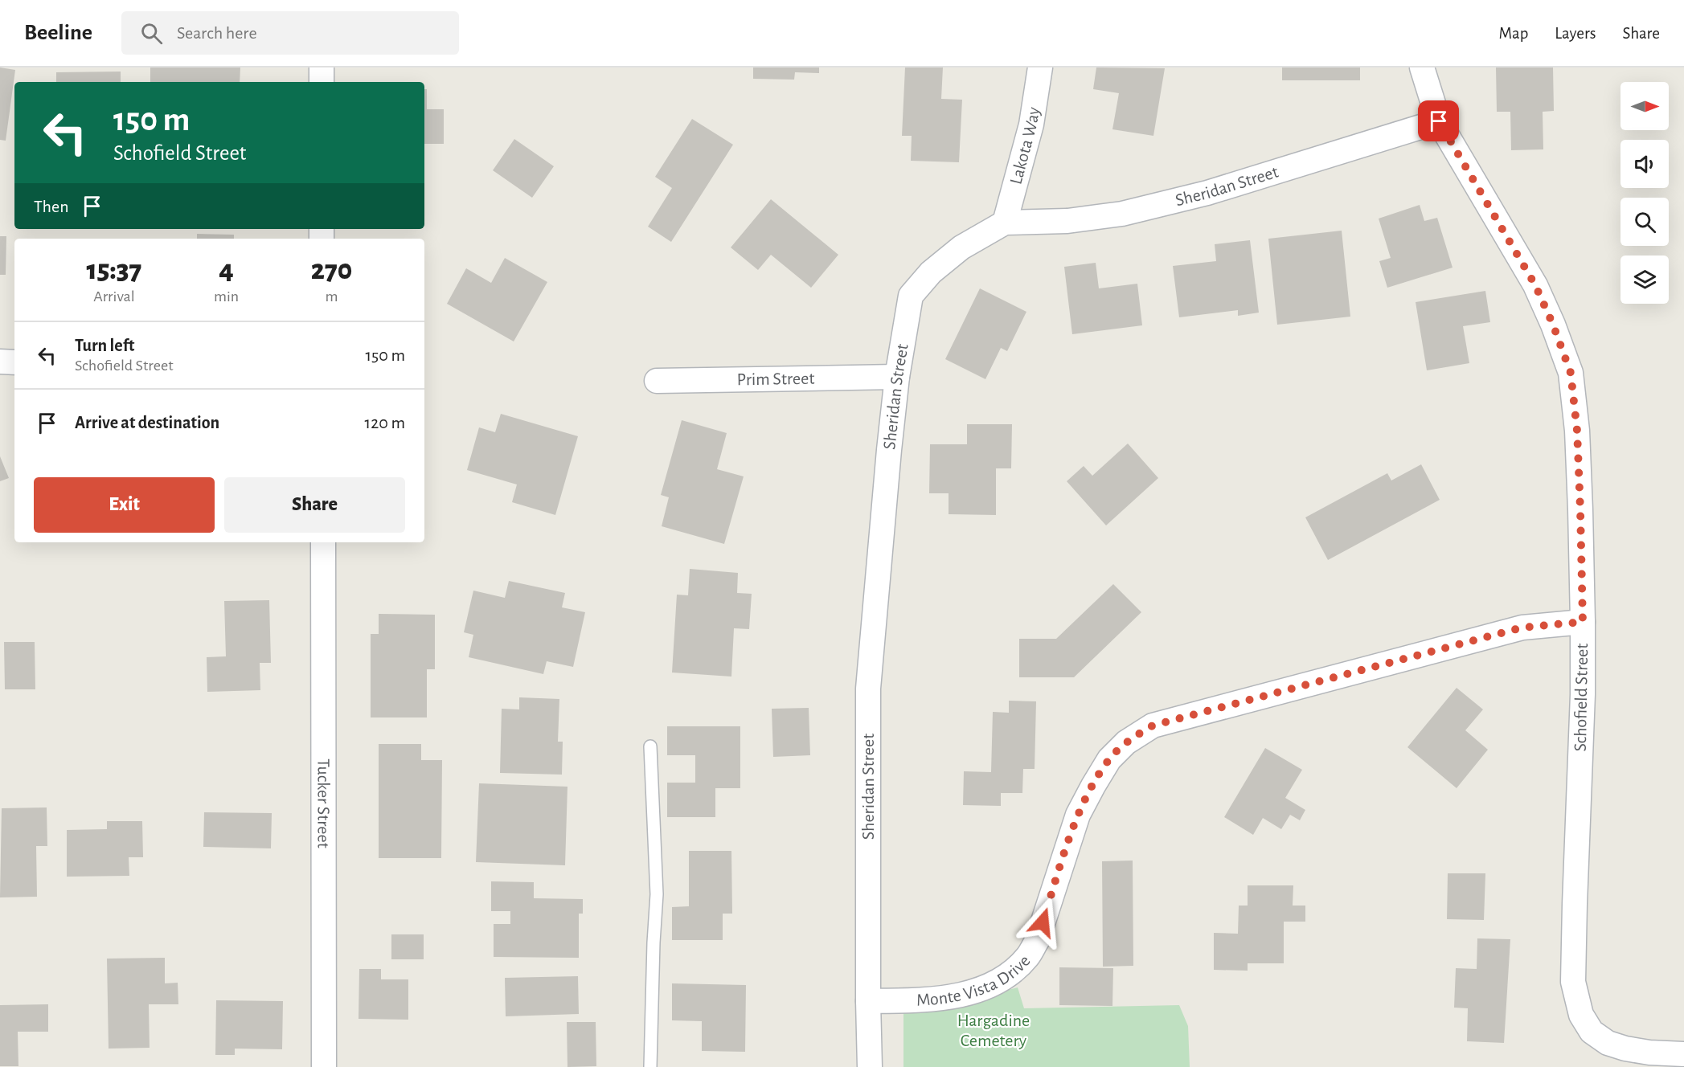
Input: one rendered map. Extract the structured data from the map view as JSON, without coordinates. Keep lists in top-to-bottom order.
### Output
{
  "streets": {
    "street": [
      "Lakota Way",
      "Sheridan Street",
      "Prim Street",
      "Schofield Street",
      "Tucker Street",
      "Monte Vista Drive"
    ]
  },
  "crossings": [
    ["Lakota Way", "Sheridan Street"],
    ["Sheridan Street", "Prim Street"],
    ["Sheridan Street", "Schofield Street"],
    ["Sheridan Street", "Monte Vista Drive"],
    ["Schofield Street", "Monte Vista Drive"]
  ],
  "parks": ["Hargadine Cemetery"],
  "north": "right",
  "page": {
    "header": "Beeline",
    "search": "Search here",
    "nav": ["Map", "Layers", "Share"],
    "turn": ["150 m", "Schofield Street"],
    "then": "Then",
    "eta": [
      "15:37",
      "Arrival",
      "4",
      "min",
      "270",
      "m"
    ],
    "list": [
      {
        "name": "Turn left",
        "note": "Schofield Street",
        "value": "150 m"
      },
      {
        "name": "Arrive at destination",
        "value": "120 m"
      }
    ],
    "buttons": ["Exit", "Share"]
  }
}
